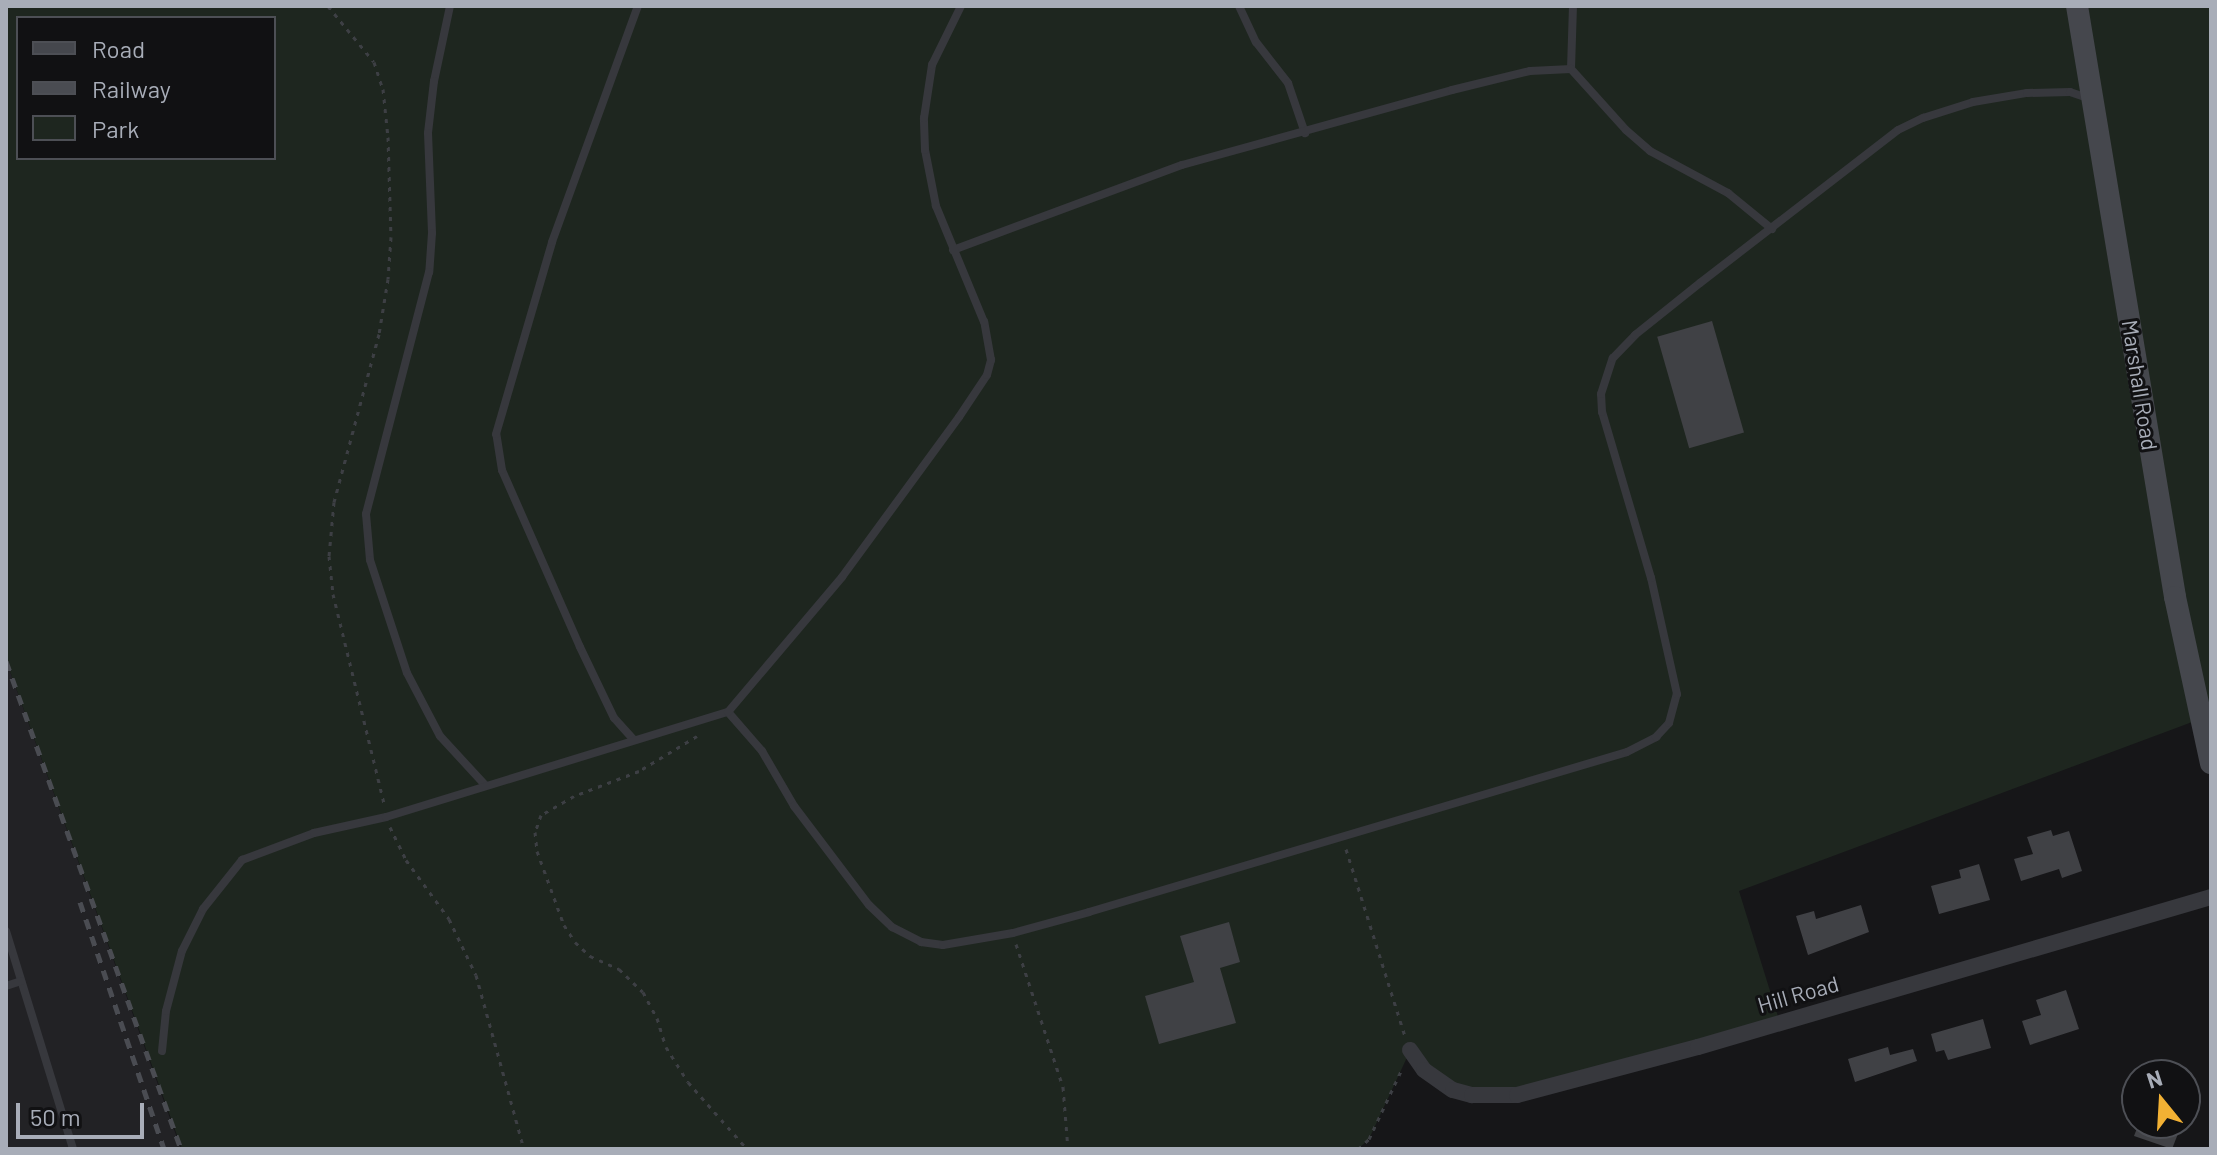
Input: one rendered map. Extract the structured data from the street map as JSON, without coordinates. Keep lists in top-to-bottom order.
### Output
{
  "streets": {
    "main road": ["Marshall Road"],
    "street": ["Hill Road"]
  },
  "legend": ["Road", "Railway", "Park"],
  "scale_bar": "50 m",
  "north": "top"
}
